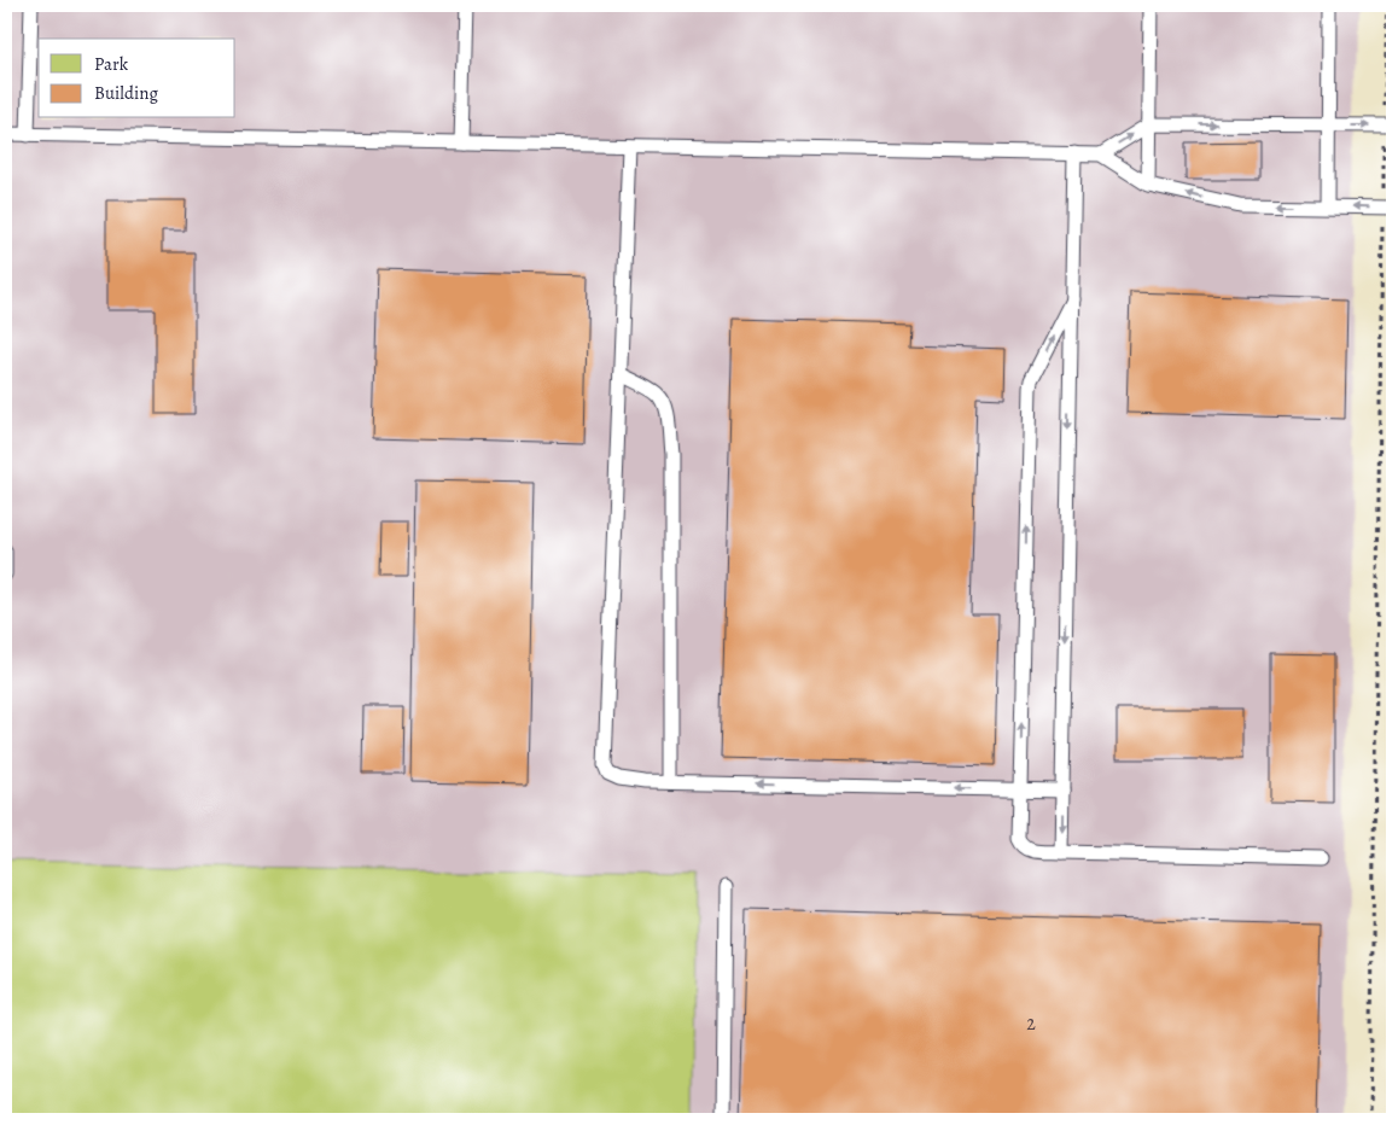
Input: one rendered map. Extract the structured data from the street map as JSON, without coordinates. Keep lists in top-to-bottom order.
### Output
{
  "house_numbers": ["2"],
  "legend": ["Park", "Building"]
}
